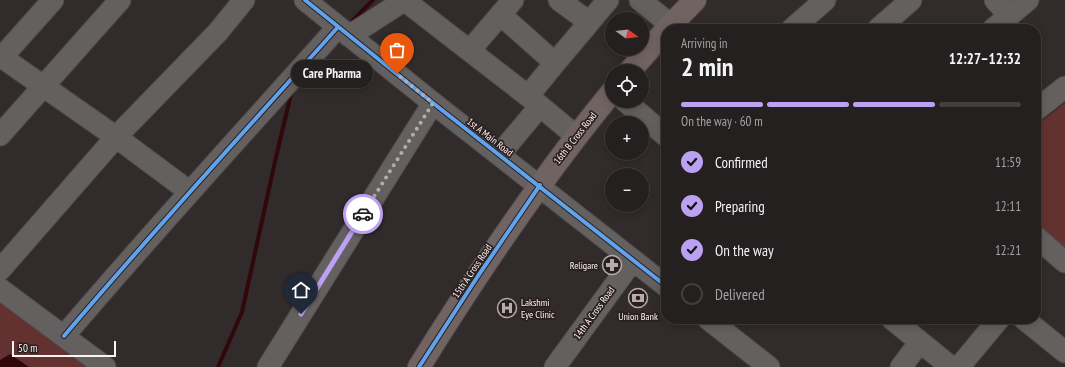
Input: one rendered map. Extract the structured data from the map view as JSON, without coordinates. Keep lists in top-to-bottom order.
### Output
{
  "streets": {
    "main road": ["16th B Cross Road", "15th A Cross Road"],
    "street": ["1st A Main Road", "14th A Cross Road"]
  },
  "crossings": [
    ["1st A Main Road", "16th B Cross Road"],
    ["1st A Main Road", "15th A Cross Road"],
    ["1st A Main Road", "14th A Cross Road"],
    ["16th B Cross Road", "15th A Cross Road"]
  ],
  "places": {
    "other": ["Care Pharma"],
    "pharmacy": ["Religare"],
    "bank": ["Union Bank"],
    "hospital": ["Lakshmi Eye Clinic"]
  },
  "scale_bar": "50 m",
  "north": "right",
  "page": {
    "map_buttons": ["+", "−"],
    "heading": ["2 min", "Arriving in", "12:27–12:32"],
    "bubble": "Care Pharma",
    "bar": "On the way · 60 m",
    "list": [
      ["Confirmed", "11:59"],
      ["Preparing", "12:11"],
      ["On the way", "12:21"],
      "Delivered"
    ],
    "scale": "50 m"
  }
}
